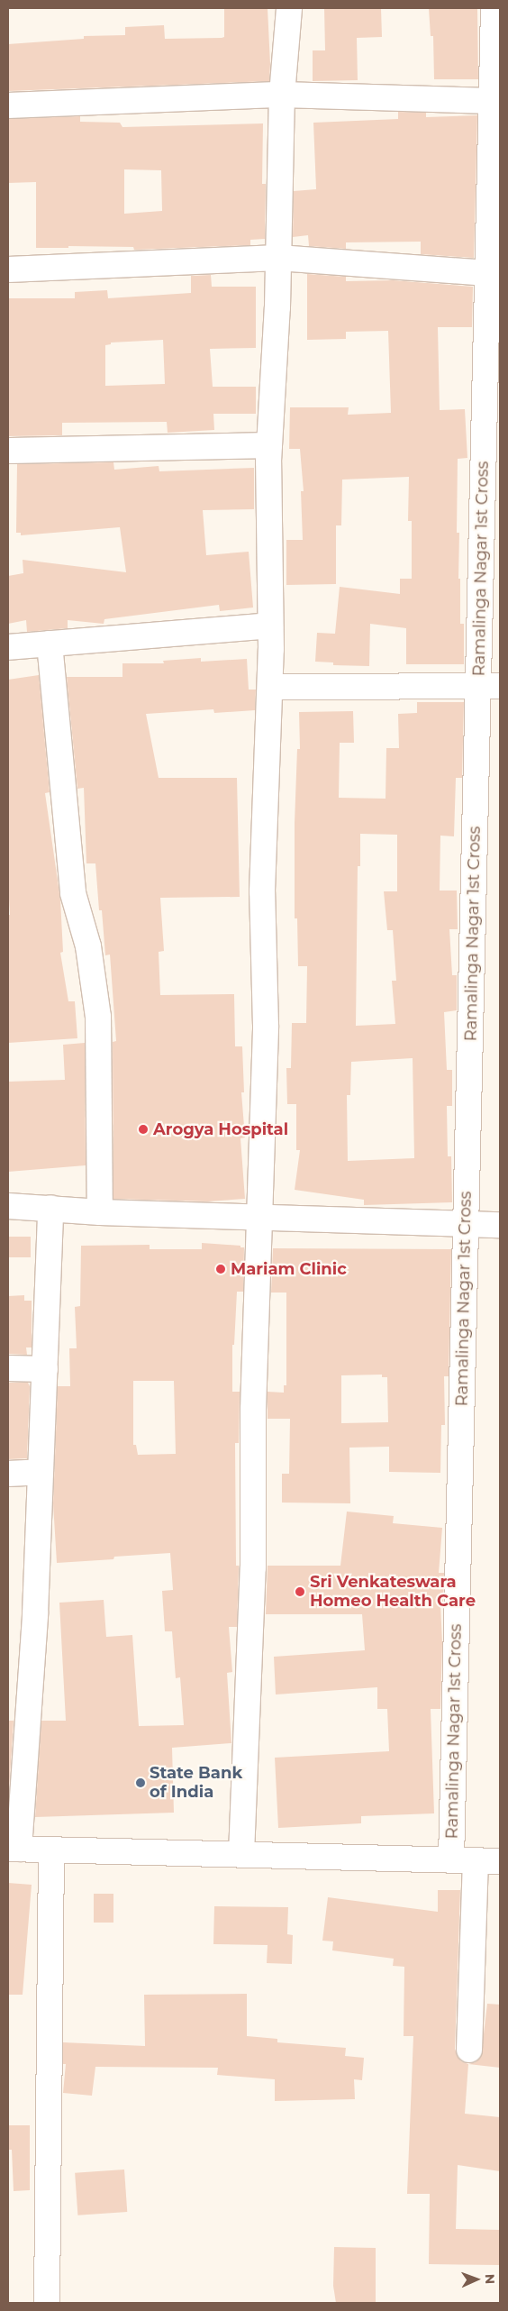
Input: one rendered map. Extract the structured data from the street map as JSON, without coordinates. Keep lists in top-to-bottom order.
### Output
{
  "streets": {
    "street": ["Ramalinga Nagar 1st Cross"]
  },
  "places": [
    "Arogya Hospital",
    "Mariam Clinic",
    "Sri Venkateswara Homeo Health Care",
    "State Bank of India"
  ],
  "north": "right"
}
